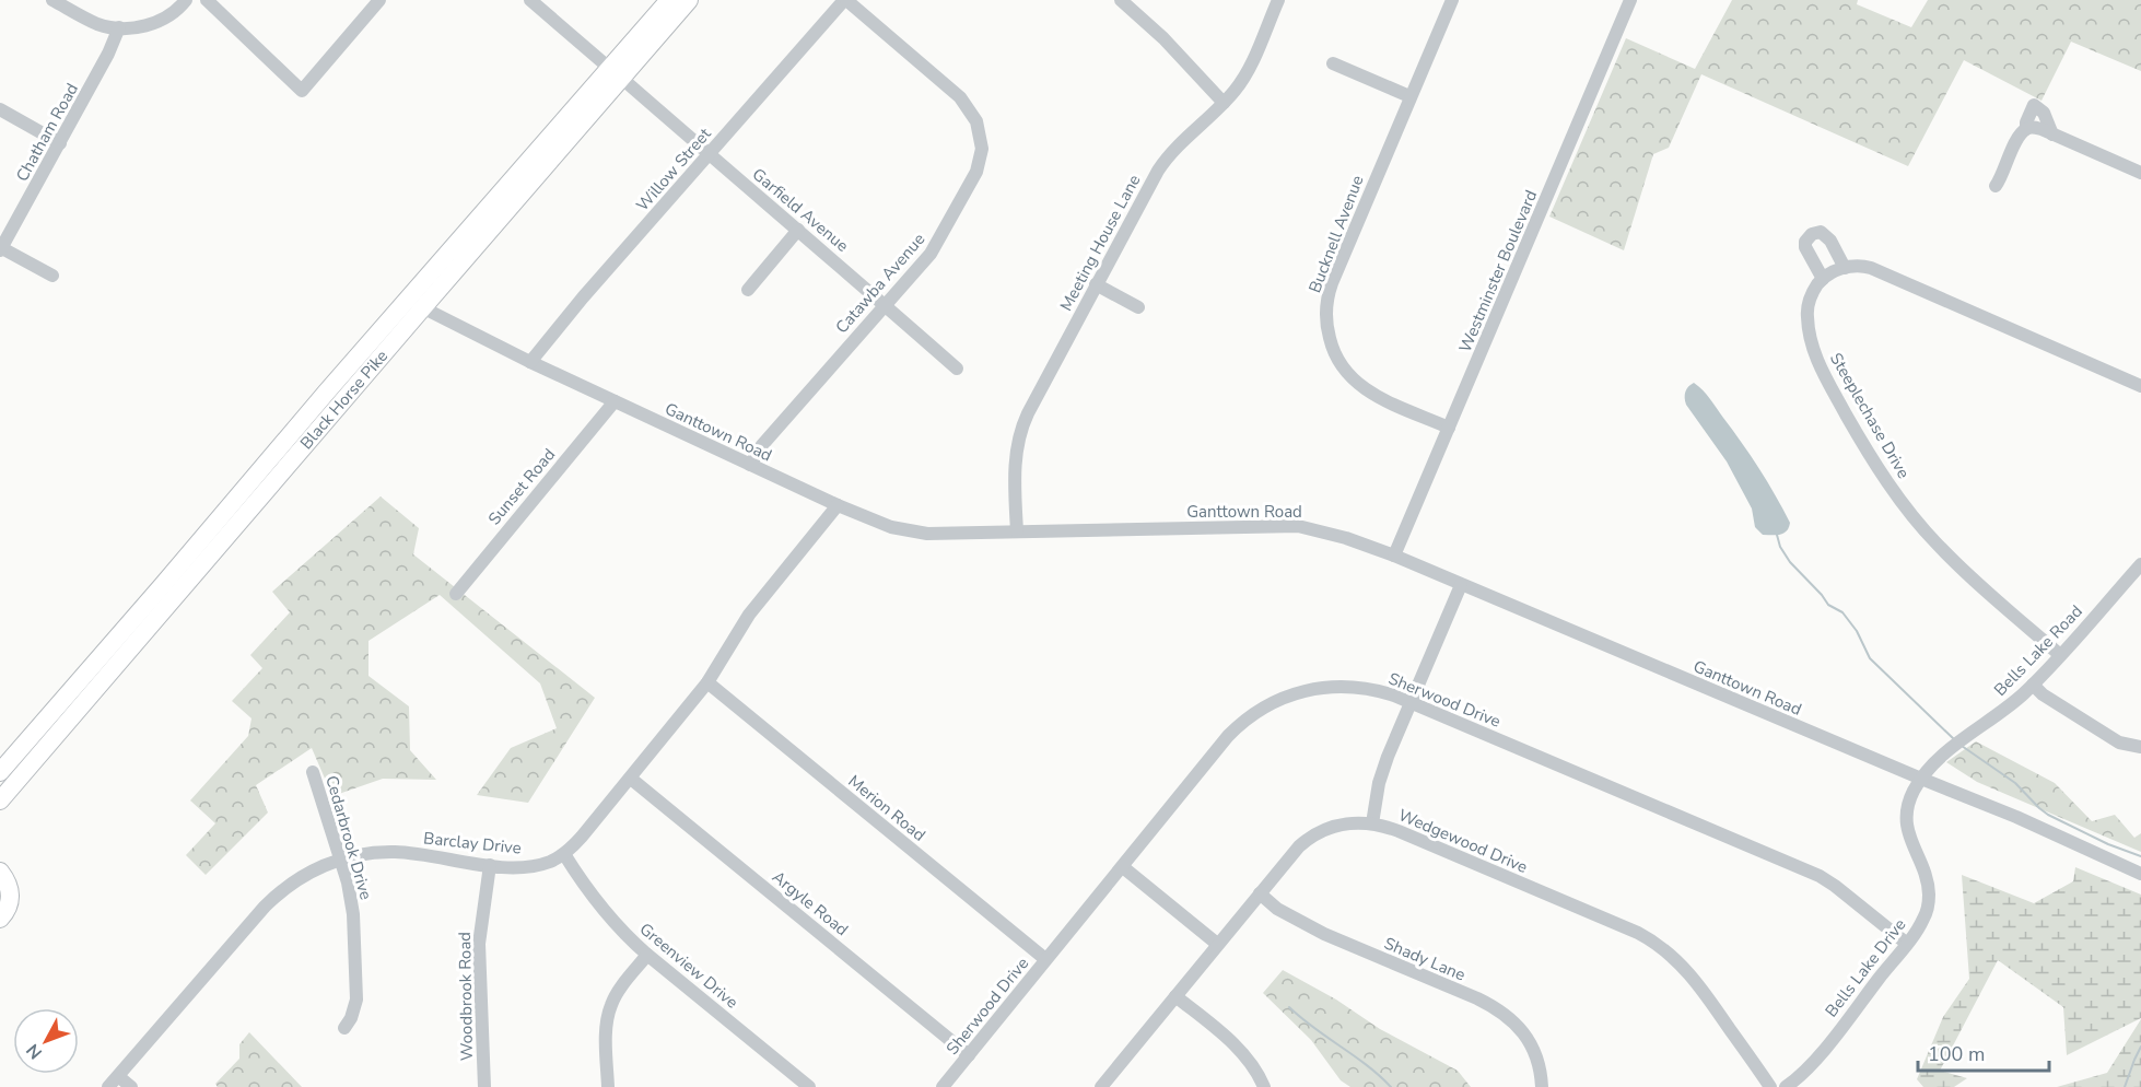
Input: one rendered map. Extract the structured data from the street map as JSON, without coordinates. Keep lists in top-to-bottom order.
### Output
{
  "streets": {
    "highway": ["Black Horse Pike"],
    "street": [
      "Chatham Road",
      "Willow Street",
      "Garfield Avenue",
      "Bucknell Avenue",
      "Meeting House Lane",
      "Westminster Boulevard",
      "Catawba Avenue",
      "Steeplechase Drive",
      "Ganttown Road",
      "Sunset Road",
      "Bells Lake Road",
      "Sherwood Drive",
      "Merion Road",
      "Cedarbrook Drive",
      "Wedgewood Drive",
      "Barclay Drive",
      "Argyle Road",
      "Shady Lane",
      "Greenview Drive",
      "Bells Lake Drive",
      "Woodbrook Road"
    ]
  },
  "crossings": [
    ["Willow Street", "Garfield Avenue"],
    ["Willow Street", "Catawba Avenue"],
    ["Willow Street", "Ganttown Road"],
    ["Garfield Avenue", "Catawba Avenue"],
    ["Garfield Avenue", "Black Horse Pike"],
    ["Bucknell Avenue", "Westminster Boulevard"],
    ["Meeting House Lane", "Ganttown Road"],
    ["Westminster Boulevard", "Ganttown Road"],
    ["Catawba Avenue", "Ganttown Road"],
    ["Black Horse Pike", "Ganttown Road"],
    ["Steeplechase Drive", "Bells Lake Road"],
    ["Ganttown Road", "Sunset Road"],
    ["Ganttown Road", "Bells Lake Road"],
    ["Ganttown Road", "Barclay Drive"],
    ["Ganttown Road", "Bells Lake Drive"],
    ["Bells Lake Road", "Bells Lake Drive"],
    ["Sherwood Drive", "Merion Road"],
    ["Sherwood Drive", "Argyle Road"],
    ["Sherwood Drive", "Bells Lake Drive"],
    ["Merion Road", "Barclay Drive"],
    ["Cedarbrook Drive", "Barclay Drive"],
    ["Wedgewood Drive", "Shady Lane"],
    ["Barclay Drive", "Argyle Road"],
    ["Barclay Drive", "Greenview Drive"],
    ["Barclay Drive", "Woodbrook Road"]
  ],
  "scale_bar": "100 m",
  "north": "bottom left"
}
